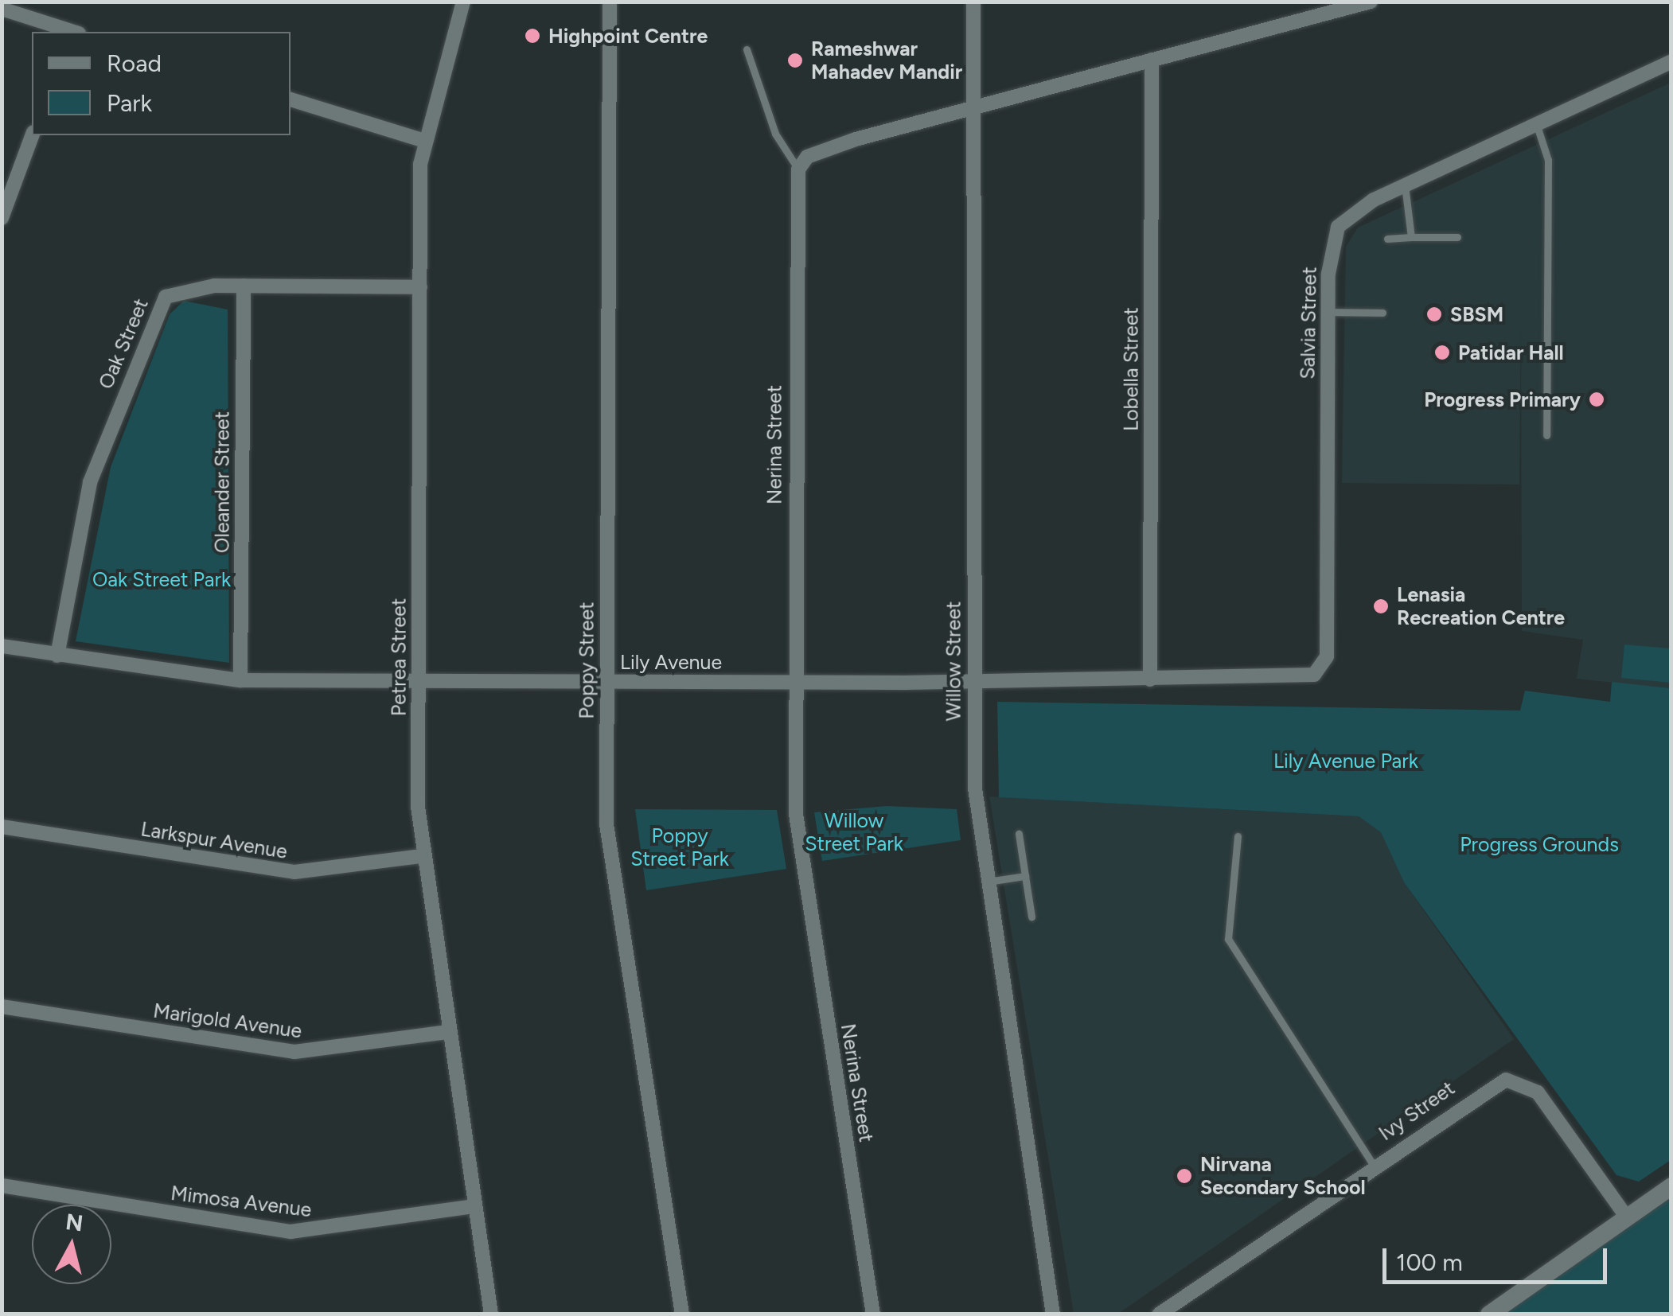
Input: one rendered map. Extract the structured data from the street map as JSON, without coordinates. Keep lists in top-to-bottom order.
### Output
{
  "streets": {
    "street": [
      "Salvia Street",
      "Oak Street",
      "Lobella Street",
      "Nerina Street",
      "Oleander Street",
      "Petrea Street",
      "Poppy Street",
      "Willow Street",
      "Lily Avenue",
      "Larkspur Avenue",
      "Marigold Avenue",
      "Ivy Street",
      "Mimosa Avenue"
    ]
  },
  "crossings": [
    ["Salvia Street", "Lily Avenue"],
    ["Oak Street", "Oleander Street"],
    ["Oak Street", "Petrea Street"],
    ["Oak Street", "Lily Avenue"],
    ["Lobella Street", "Lily Avenue"],
    ["Nerina Street", "Lily Avenue"],
    ["Oleander Street", "Lily Avenue"],
    ["Petrea Street", "Lily Avenue"],
    ["Petrea Street", "Larkspur Avenue"],
    ["Petrea Street", "Marigold Avenue"],
    ["Petrea Street", "Mimosa Avenue"],
    ["Poppy Street", "Lily Avenue"],
    ["Willow Street", "Lily Avenue"]
  ],
  "parks": [
    "Oak Street Park",
    "Lily Avenue Park",
    "Willow Street Park",
    "Poppy Street Park",
    "Progress Grounds"
  ],
  "places": [
    "Highpoint Centre",
    "Rameshwar Mahadev Mandir",
    "SBSM",
    "Patidar Hall",
    "Progress Primary",
    "Lenasia Recreation Centre",
    "Nirvana Secondary School"
  ],
  "legend": ["Road", "Park"],
  "scale_bar": "100 m",
  "north": "top"
}
